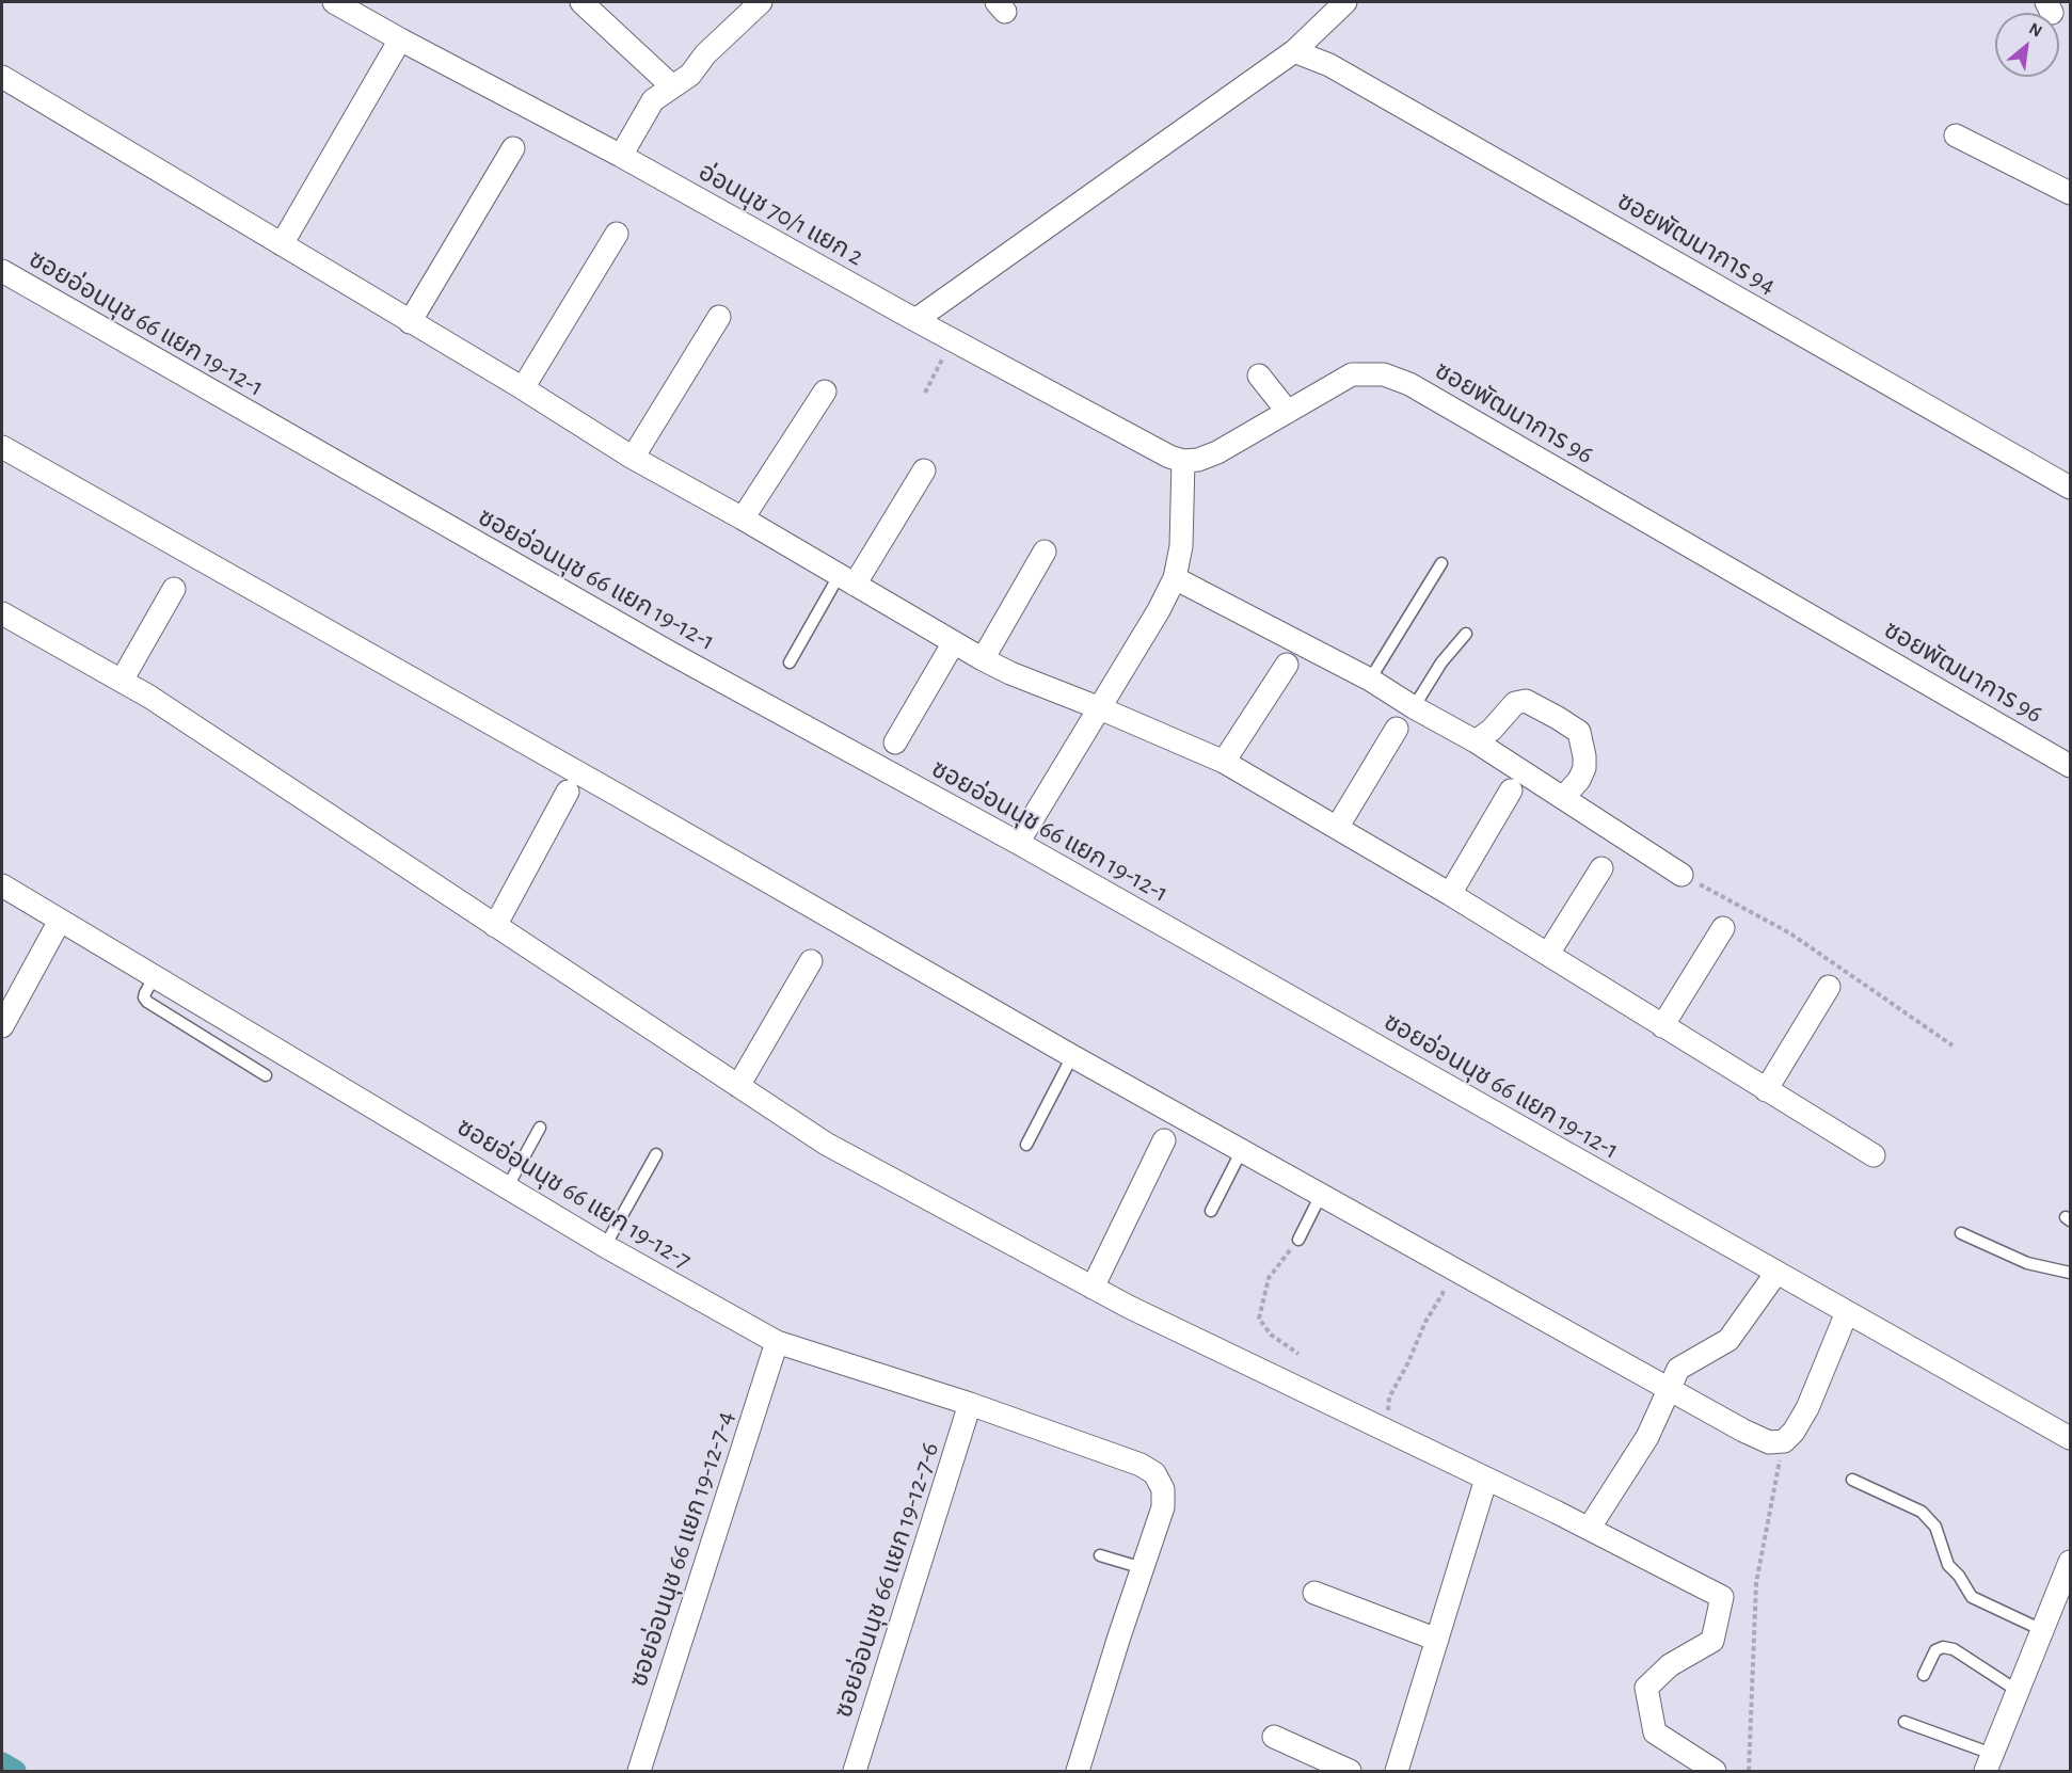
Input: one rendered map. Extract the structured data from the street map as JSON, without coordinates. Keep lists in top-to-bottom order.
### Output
{
  "streets": {
    "street": [
      "อ่อนนุช 70/1 แยก 2",
      "ซอยพัฒนาการ 94",
      "ซอยอ่อนนุช 66 แยก 19-12-1",
      "ซอยพัฒนาการ 96",
      "ซอยอ่อนนุช 66 แยก 19-12-7",
      "ซอยอ่อนนุช 66 แยก 19-12-7-4",
      "ซอยอ่อนนุช 66 แยก 19-12-7-6"
    ]
  },
  "crossings": [
    ["ซอยอ่อนนุช 66 แยก 19-12-7", "ซอยอ่อนนุช 66 แยก 19-12-7-4"],
    ["ซอยอ่อนนุช 66 แยก 19-12-7", "ซอยอ่อนนุช 66 แยก 19-12-7-6"]
  ],
  "north": "top right"
}
